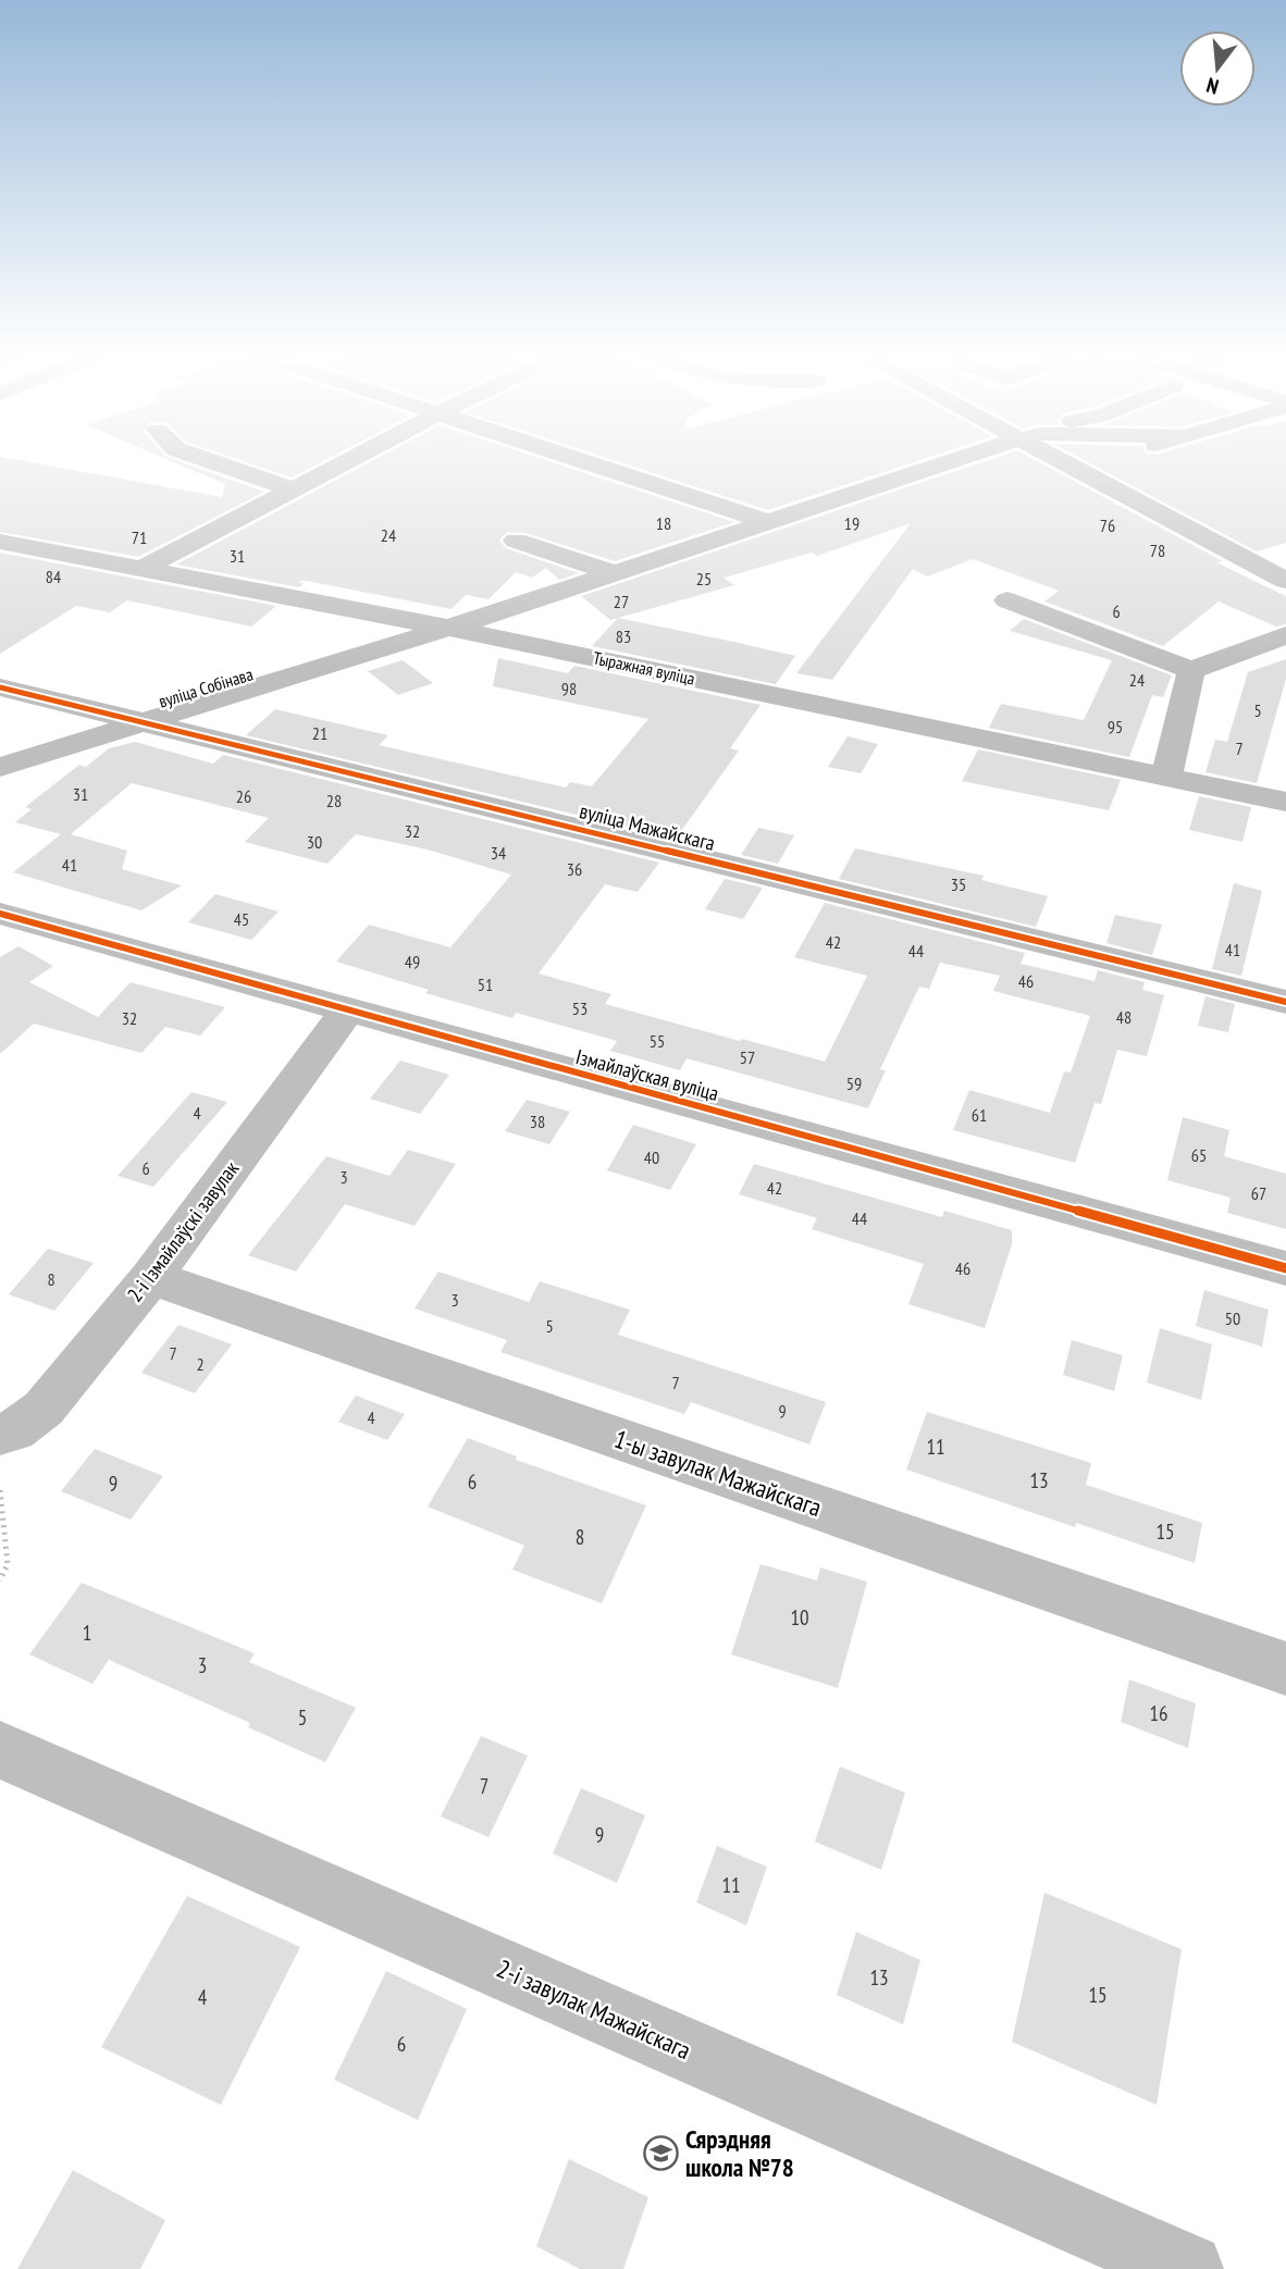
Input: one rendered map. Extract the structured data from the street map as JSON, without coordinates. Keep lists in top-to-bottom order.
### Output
{
  "streets": {
    "street": [
      "Тыражная вуліца",
      "вуліца Собінава",
      "вуліца Мажайскага",
      "Ізмайлаўская вуліца",
      "2-і Ізмайлаўскі завулак",
      "1-ы завулак Мажайскага",
      "2-і завулак Мажайскага"
    ]
  },
  "crossings": [
    ["Тыражная вуліца", "вуліца Собінава"],
    ["вуліца Собінава", "вуліца Мажайскага"],
    ["Ізмайлаўская вуліца", "2-і Ізмайлаўскі завулак"],
    ["2-і Ізмайлаўскі завулак", "1-ы завулак Мажайскага"]
  ],
  "places": {
    "school or university": ["Сярэдняя школа №78"]
  },
  "house_numbers": [
    "18",
    "19",
    "76",
    "24",
    "71",
    "78",
    "31",
    "84",
    "25",
    "27",
    "6",
    "83",
    "24",
    "98",
    "5",
    "95",
    "21",
    "7",
    "31",
    "26",
    "28",
    "32",
    "30",
    "34",
    "41",
    "36",
    "35",
    "45",
    "42",
    "41",
    "44",
    "49",
    "46",
    "51",
    "53",
    "48",
    "32",
    "55",
    "57",
    "59",
    "4",
    "61",
    "38",
    "65",
    "40",
    "6",
    "3",
    "42",
    "67",
    "44",
    "46",
    "8",
    "3",
    "50",
    "5",
    "7",
    "2",
    "7",
    "9",
    "4",
    "11",
    "13",
    "6",
    "9",
    "15",
    "8",
    "10",
    "1",
    "3",
    "16",
    "5",
    "7",
    "9",
    "11",
    "13",
    "15",
    "4",
    "6"
  ],
  "north": "bottom"
}
